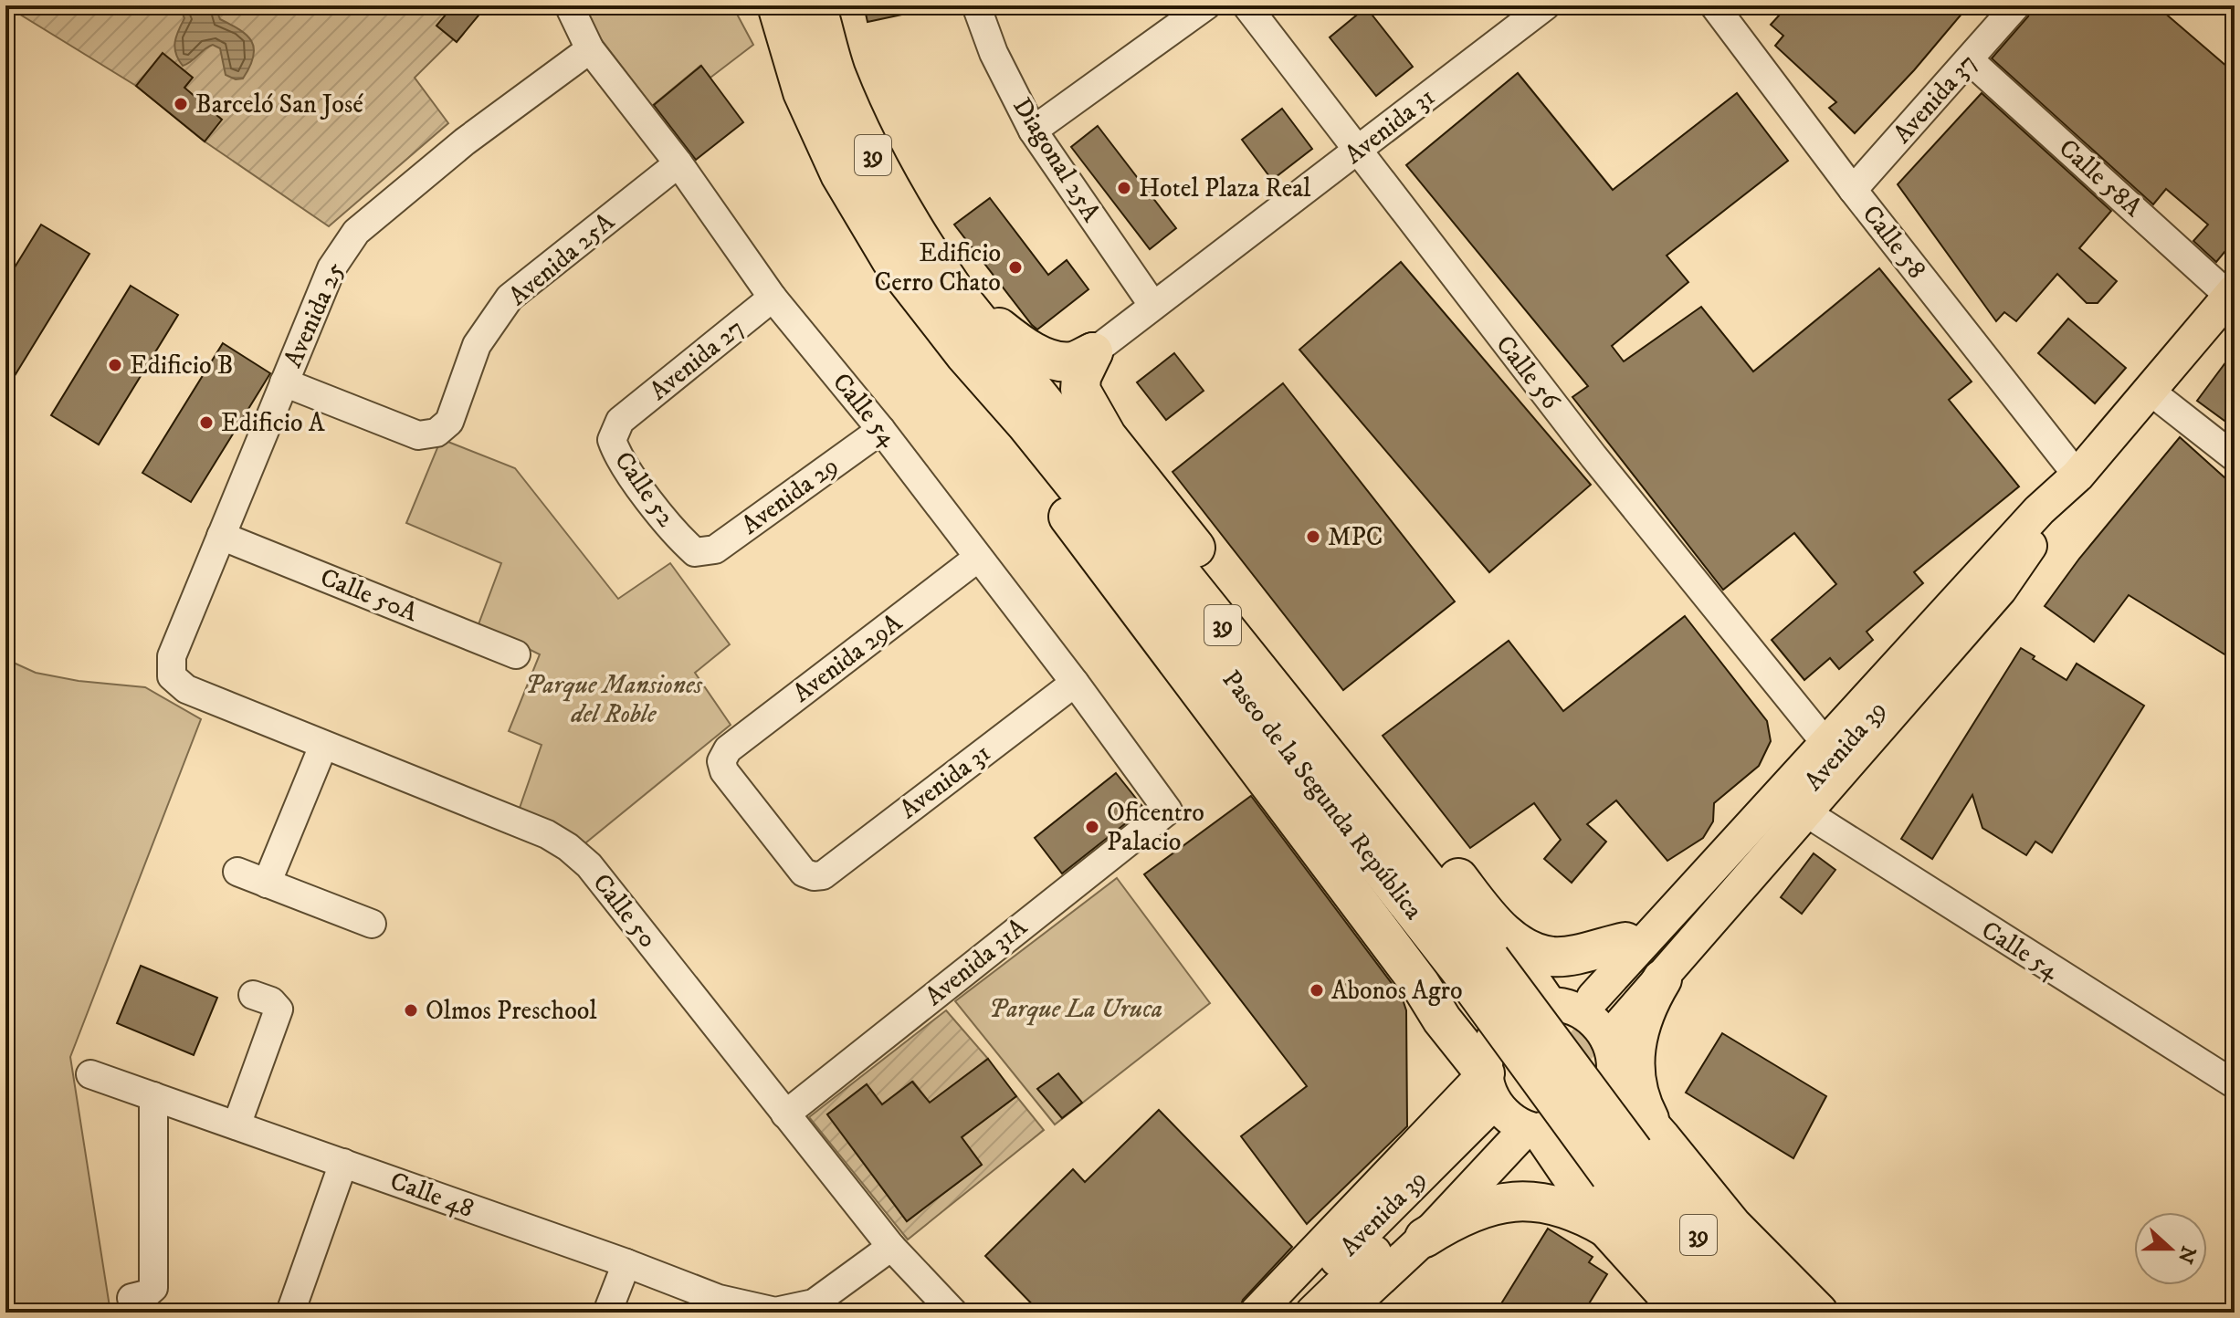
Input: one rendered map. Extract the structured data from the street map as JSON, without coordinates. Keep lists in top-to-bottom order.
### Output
{
  "streets": {
    "highway": ["39", "Paseo de la Segunda República"],
    "main road": ["Avenida 39"],
    "street": [
      "Avenida 37",
      "Avenida 31",
      "Diagonal 25A",
      "Calle 58A",
      "Calle 58",
      "Avenida 25A",
      "Avenida 25",
      "Avenida 27",
      "Calle 56",
      "Calle 54",
      "Calle 52",
      "Avenida 29",
      "Calle 50A",
      "Avenida 29A",
      "Calle 50",
      "Avenida 31A",
      "Calle 48"
    ]
  },
  "crossings": [
    ["Avenida 37", "Calle 58A"],
    ["Avenida 37", "Calle 58"],
    ["Avenida 31", "Diagonal 25A"],
    ["Avenida 31", "Calle 56"],
    ["Avenida 31", "Calle 54"],
    ["Avenida 31", "Avenida 29A"],
    ["Calle 58A", "Avenida 39"],
    ["Calle 58", "Avenida 39"],
    ["Avenida 25A", "Avenida 25"],
    ["Avenida 25A", "Calle 54"],
    ["Avenida 25", "Calle 54"],
    ["Avenida 25", "Calle 50A"],
    ["Avenida 25", "Calle 50"],
    ["Avenida 27", "Calle 54"],
    ["Avenida 27", "Calle 52"],
    ["Calle 54", "Avenida 29"],
    ["Calle 54", "Avenida 29A"],
    ["Calle 54", "Avenida 31A"],
    ["Calle 52", "Avenida 29"],
    ["Calle 50", "Avenida 31A"]
  ],
  "parks": ["Parque Mansiones del Roble", "Parque La Uruca"],
  "places": [
    "Barceló San José",
    "Hotel Plaza Real",
    "Edificio Cerro Chato",
    "Edificio B",
    "Edificio A",
    "MPC",
    "Oficentro Palacio",
    "Abonos Agro",
    "Olmos Preschool"
  ],
  "north": "right"
}
